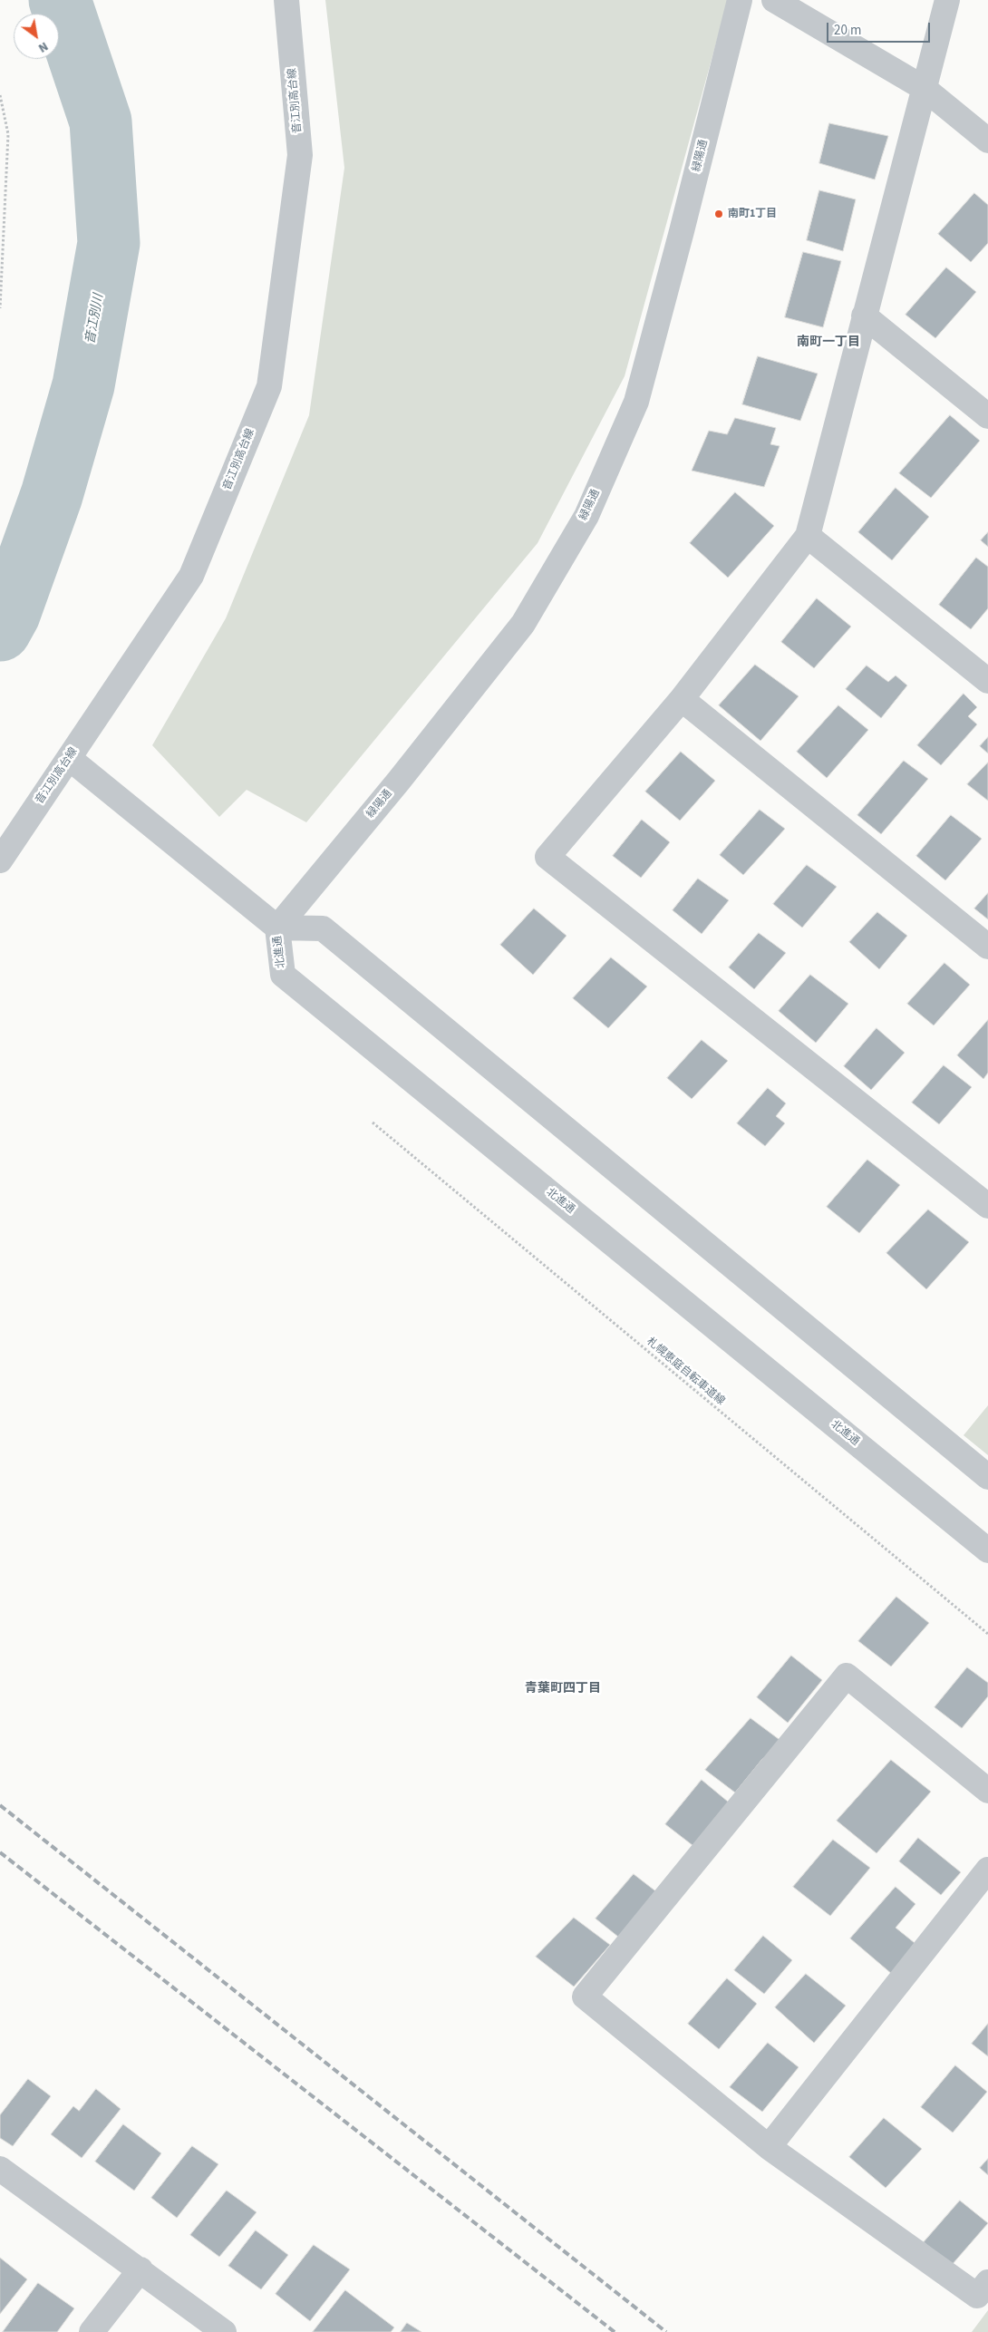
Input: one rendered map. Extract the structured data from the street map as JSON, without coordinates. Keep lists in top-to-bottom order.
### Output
{
  "streets": {
    "street": ["音江別高台線", "緑陽通", "北進通"],
    "path": ["札幌恵庭自転車道線"]
  },
  "crossings": [
    ["緑陽通", "北進通"]
  ],
  "districts": ["南町一丁目", "青葉町四丁目"],
  "water": ["音江別川"],
  "places": ["南町1丁目"],
  "scale_bar": "20 m",
  "north": "bottom right"
}
